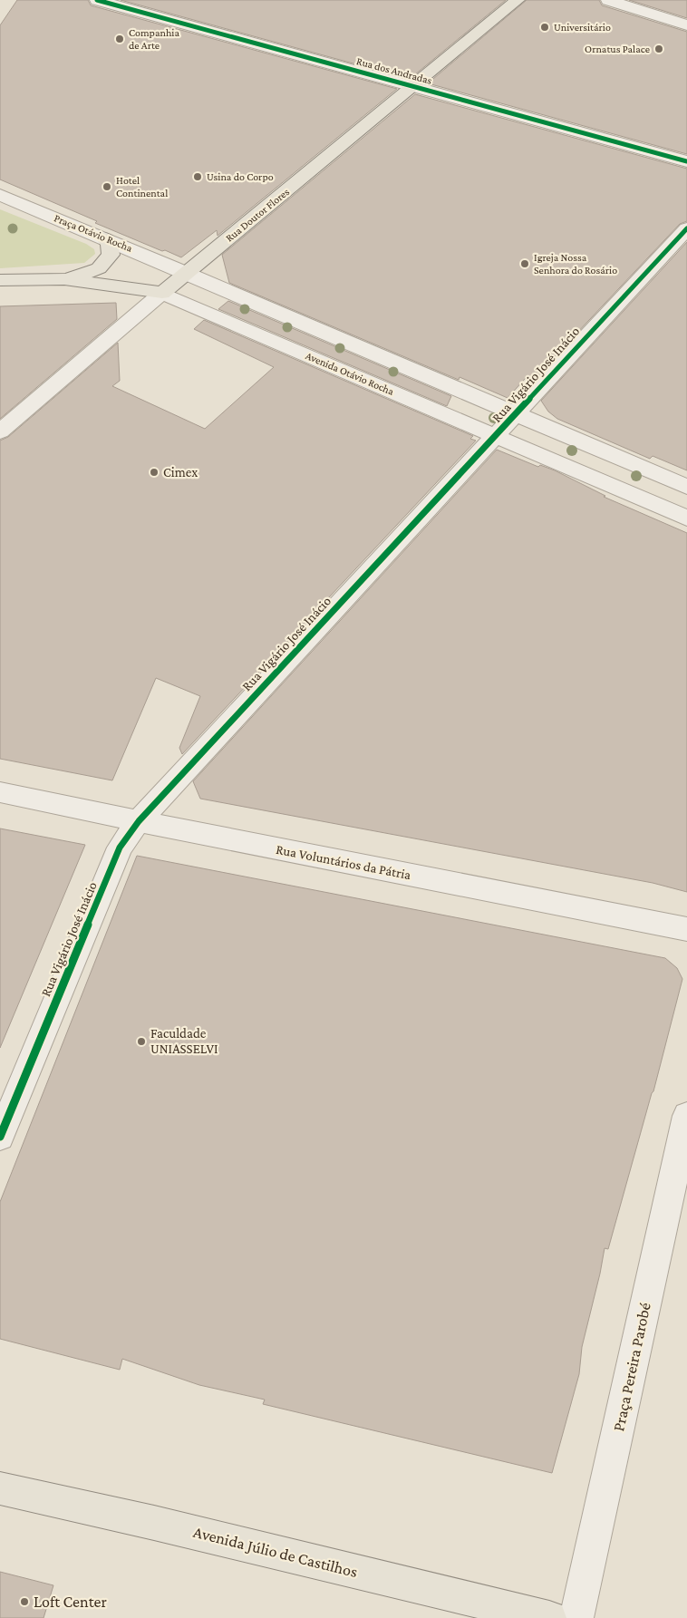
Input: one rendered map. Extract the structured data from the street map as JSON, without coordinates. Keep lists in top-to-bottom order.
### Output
{
  "streets": {
    "main road": ["Rua Doutor Flores", "Avenida Otávio Rocha", "Avenida Júlio de Castilhos"],
    "street": [
      "Rua dos Andradas",
      "Praça Otávio Rocha",
      "Rua Vigário José Inácio",
      "Rua Voluntários da Pátria",
      "Praça Pereira Parobé"
    ]
  },
  "crossings": [
    ["Rua dos Andradas", "Rua Doutor Flores"],
    ["Rua Doutor Flores", "Praça Otávio Rocha"],
    ["Rua Doutor Flores", "Avenida Otávio Rocha"],
    ["Avenida Otávio Rocha", "Rua Vigário José Inácio"],
    ["Rua Vigário José Inácio", "Rua Voluntários da Pátria"]
  ],
  "places": [
    "Universitário",
    "Companhia de Arte",
    "Ornatus Palace",
    "Usina do Corpo",
    "Hotel Continental",
    "Igreja Nossa Senhora do Rosário",
    "Cimex",
    "Faculdade UNIASSELVI",
    "Loft Center"
  ]
}
